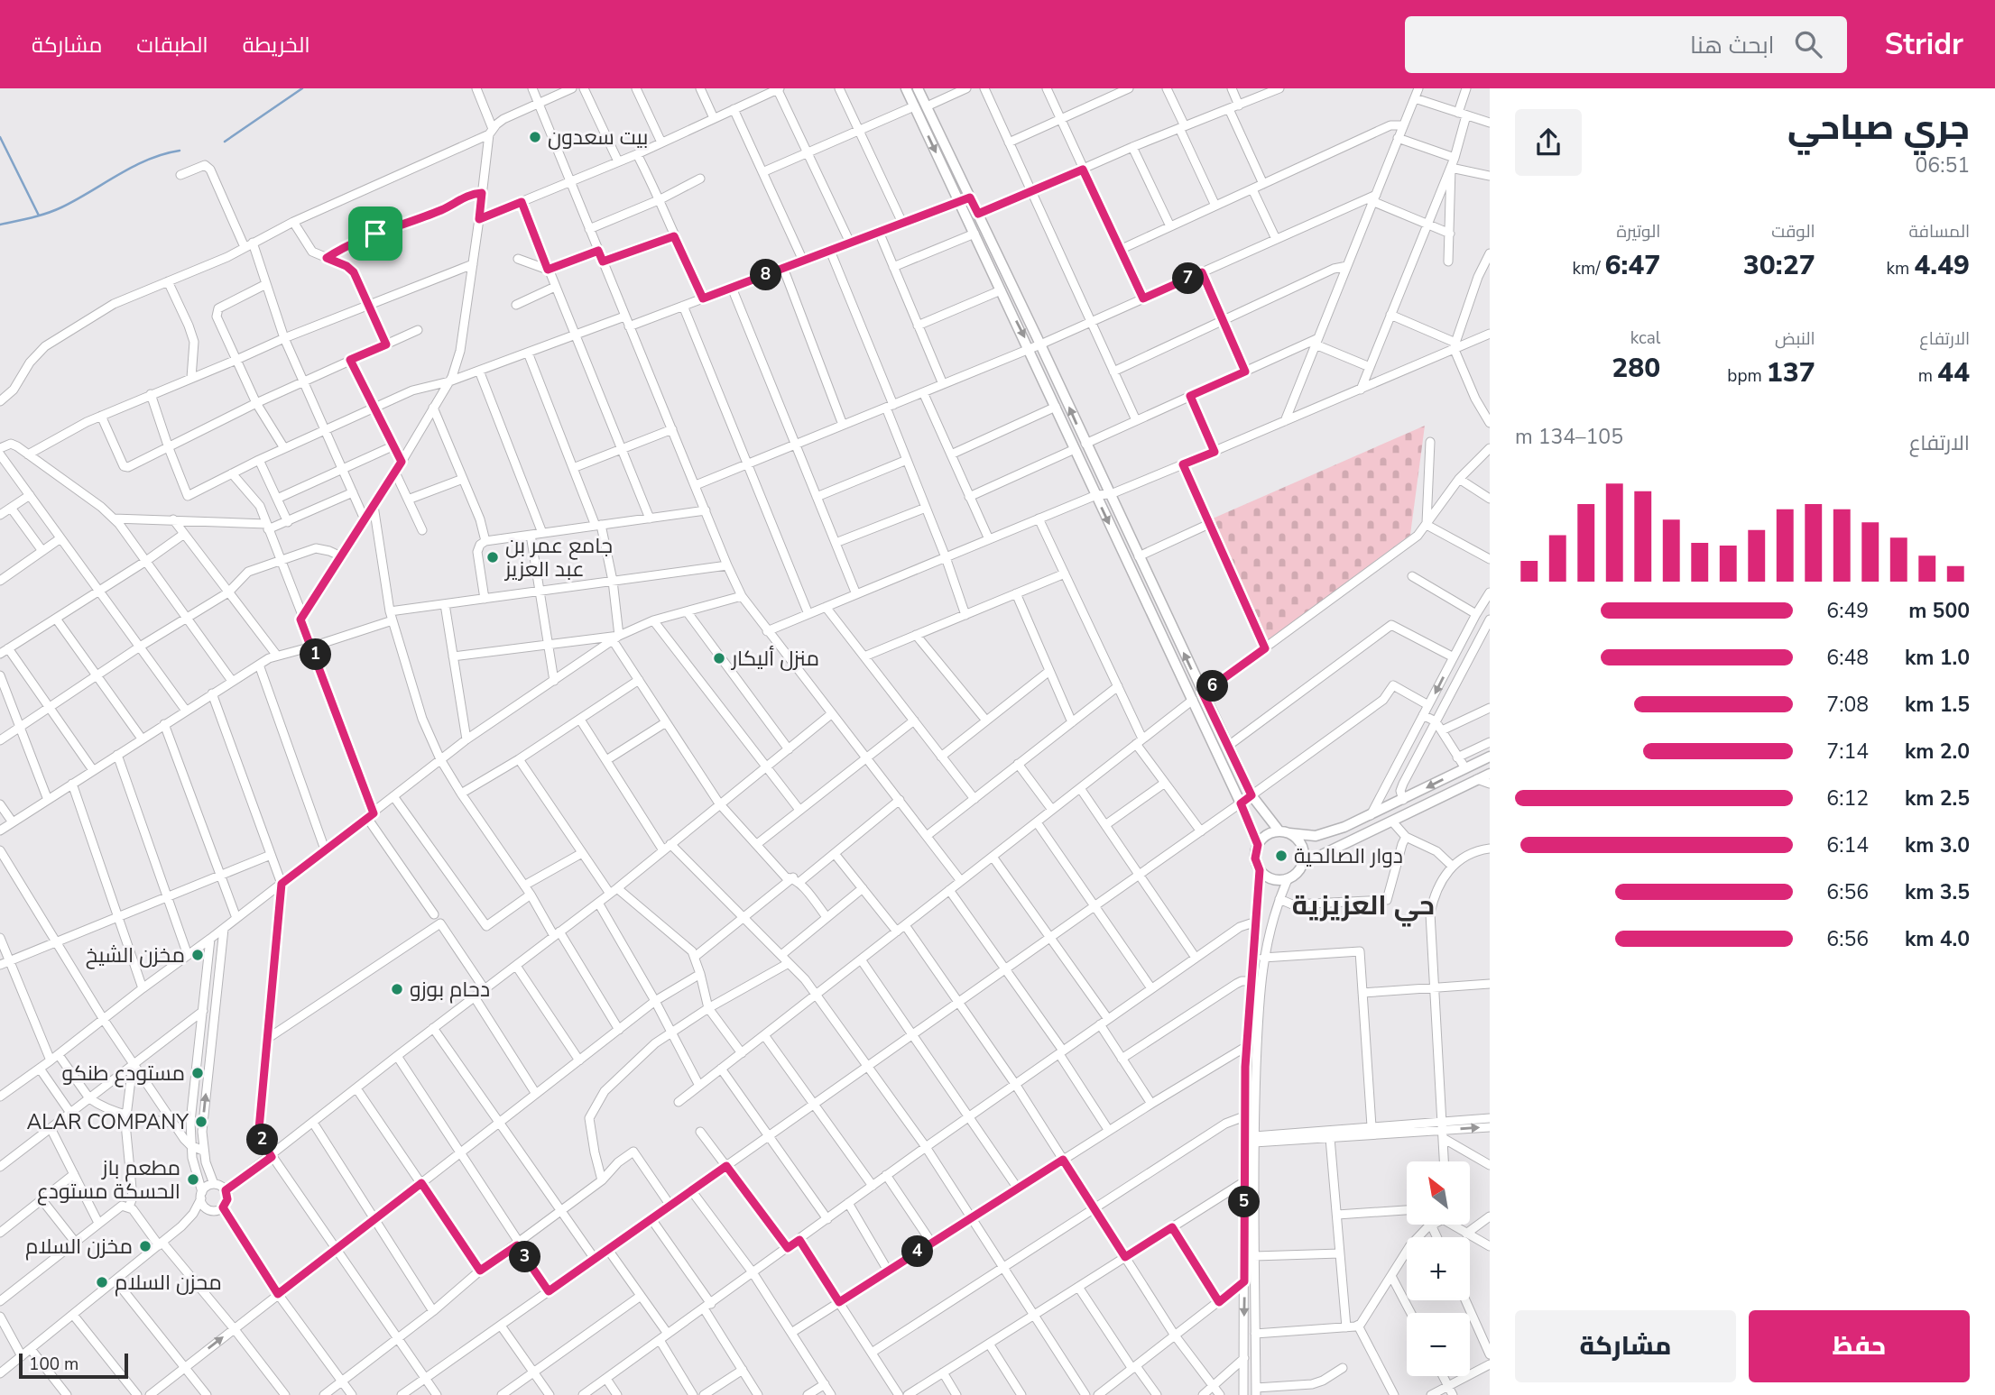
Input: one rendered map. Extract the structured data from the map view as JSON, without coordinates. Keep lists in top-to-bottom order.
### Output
{
  "districts": ["حي العزيزية"],
  "places": [
    "بيت سعدون",
    "جامع عمر بن عبد العزيز",
    "منزل أليكار",
    "دوار الصالحية",
    "مخزن الشيخ",
    "دحام بوزو",
    "مستودع طنكو",
    "ALAR COMPANY",
    "مطعم باز الحسكة مستودع",
    "مخزن السلام",
    "محزن السلام"
  ],
  "scale_bar": "100 m",
  "north": "top left",
  "page": {
    "header": "Stridr",
    "search": "ابحث هنا",
    "nav": ["الخريطة", "الطبقات", "مشاركة"],
    "heading": ["جري صباحي", "06:51"],
    "stats": [
      ["المسافة", "4.49 km"],
      ["الوقت", "30:27"],
      ["الوتيرة", "6:47 /km"],
      ["الارتفاع", "44 m"],
      ["النبض", "137 bpm"],
      ["kcal", "280"]
    ],
    "pins": [
      "8",
      "7",
      "1",
      "6",
      "2",
      "5",
      "4",
      "3"
    ],
    "chart": ["الارتفاع", "105–134 m"],
    "list": [
      {
        "name": "500 m",
        "note": "6:49"
      },
      {
        "name": "1.0 km",
        "note": "6:48"
      },
      {
        "name": "1.5 km",
        "note": "7:08"
      },
      {
        "name": "2.0 km",
        "note": "7:14"
      },
      {
        "name": "2.5 km",
        "note": "6:12"
      },
      {
        "name": "3.0 km",
        "note": "6:14"
      },
      {
        "name": "3.5 km",
        "note": "6:56"
      },
      {
        "name": "4.0 km",
        "note": "6:56"
      }
    ],
    "map_buttons": ["+", "−"],
    "buttons": ["حفظ", "مشاركة"],
    "scale": "100 m"
  }
}
